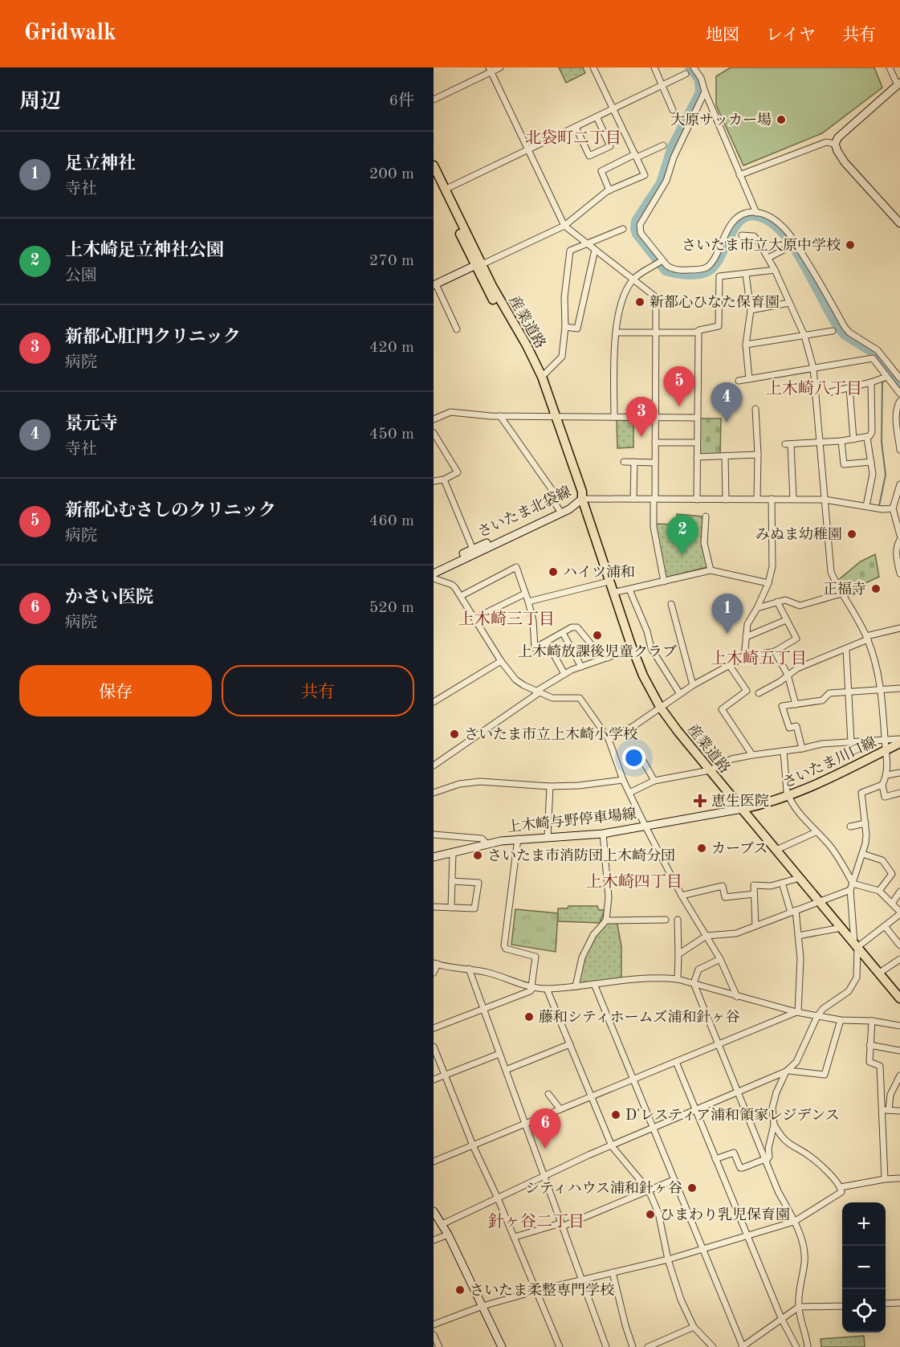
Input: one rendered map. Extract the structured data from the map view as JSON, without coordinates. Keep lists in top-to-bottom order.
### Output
{
  "streets": {
    "main road": [
      "産業道路",
      "さいたま北袋線",
      "さいたま川口線",
      "上木崎与野停車場線"
    ]
  },
  "crossings": [
    ["産業道路", "さいたま北袋線"],
    ["産業道路", "さいたま川口線"],
    ["産業道路", "上木崎与野停車場線"],
    ["さいたま川口線", "上木崎与野停車場線"]
  ],
  "districts": [
    "北袋町二丁目",
    "上木崎八丁目",
    "上木崎三丁目",
    "上木崎五丁目",
    "上木崎四丁目",
    "針ヶ谷二丁目"
  ],
  "places": {
    "other": [
      "大原サッカー場",
      "さいたま市立大原中学校",
      "新都心ひなた保育園",
      "みぬま幼稚園",
      "ハイツ浦和",
      "正福寺",
      "上木崎放課後児童クラブ",
      "さいたま市立上木崎小学校",
      "カーブス",
      "さいたま市消防団上木崎分団",
      "藤和シティホームズ浦和針ヶ谷",
      "D'レスティア浦和領家レジデンス",
      "シティハウス浦和針ヶ谷",
      "ひまわり乳児保育園",
      "さいたま柔整専門学校"
    ],
    "health": ["恵生医院"]
  },
  "page": {
    "header": "Gridwalk",
    "nav": ["地図", "レイヤ", "共有"],
    "heading": ["周辺", "6件"],
    "list": [
      {
        "mark": "1",
        "name": "足立神社",
        "note": "寺社",
        "value": "200 m"
      },
      {
        "mark": "2",
        "name": "上木崎足立神社公園",
        "note": "公園",
        "value": "270 m"
      },
      {
        "mark": "3",
        "name": "新都心肛門クリニック",
        "note": "病院",
        "value": "420 m"
      },
      {
        "mark": "4",
        "name": "景元寺",
        "note": "寺社",
        "value": "450 m"
      },
      {
        "mark": "5",
        "name": "新都心むさしのクリニック",
        "note": "病院",
        "value": "460 m"
      },
      {
        "mark": "6",
        "name": "かさい医院",
        "note": "病院",
        "value": "520 m"
      }
    ],
    "pins": [
      "5",
      "4",
      "3",
      "2",
      "1",
      "6"
    ],
    "buttons": ["保存", "共有"],
    "map_buttons": ["+", "−"]
  }
}
